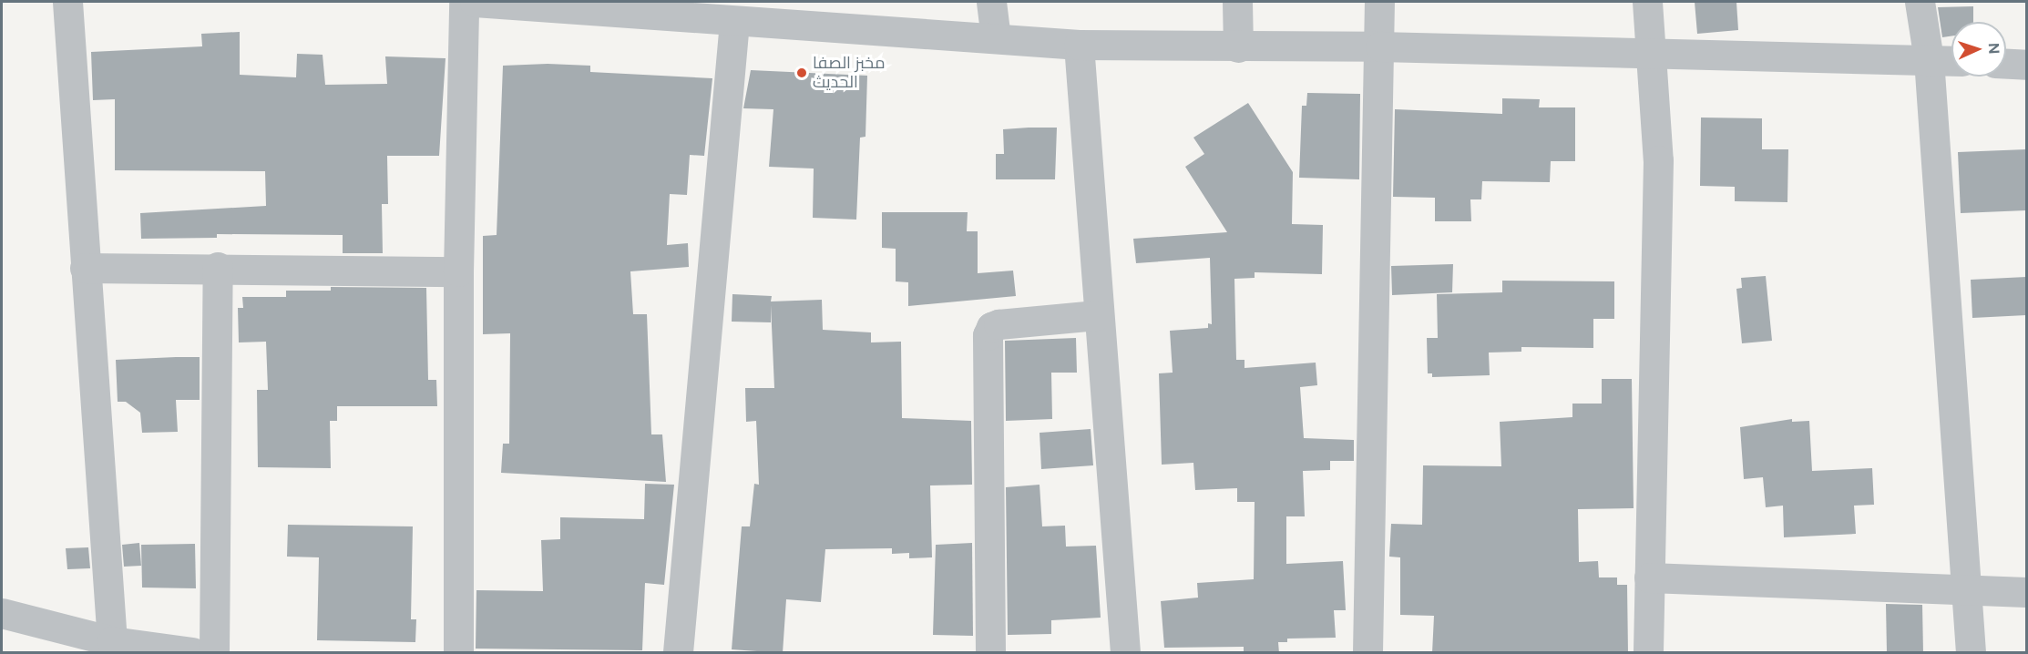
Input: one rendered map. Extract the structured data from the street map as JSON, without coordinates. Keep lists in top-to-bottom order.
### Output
{
  "places": ["مخبز الصفا الحديث"],
  "north": "right"
}
